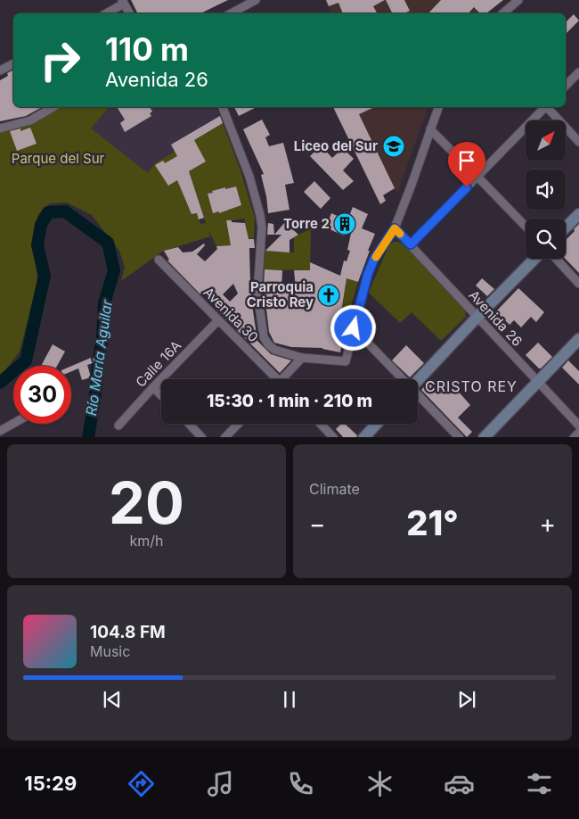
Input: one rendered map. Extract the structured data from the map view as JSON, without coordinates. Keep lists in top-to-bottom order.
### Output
{
  "streets": {
    "street": ["Avenida 30", "Avenida 26", "Calle 16A"]
  },
  "crossings": [
    ["Avenida 30", "Calle 16A"]
  ],
  "districts": ["CRISTO REY"],
  "water": ["Río María Aguilar"],
  "parks": ["Parque del Sur"],
  "places": {
    "school or university": ["Liceo del Sur"],
    "building": ["Torre 2"],
    "church": ["Parroquia Cristo Rey"]
  },
  "north": "top right",
  "page": {
    "turn": ["110 m", "Avenida 26"],
    "limit": "30",
    "trip": "15:30 · 1 min · 210 m",
    "tile": [
      ["20", "km/h"],
      "Climate"
    ],
    "heat": ["−", "21°", "+"],
    "song": ["104.8 FM", "Music"],
    "tabs": "15:29"
  }
}
